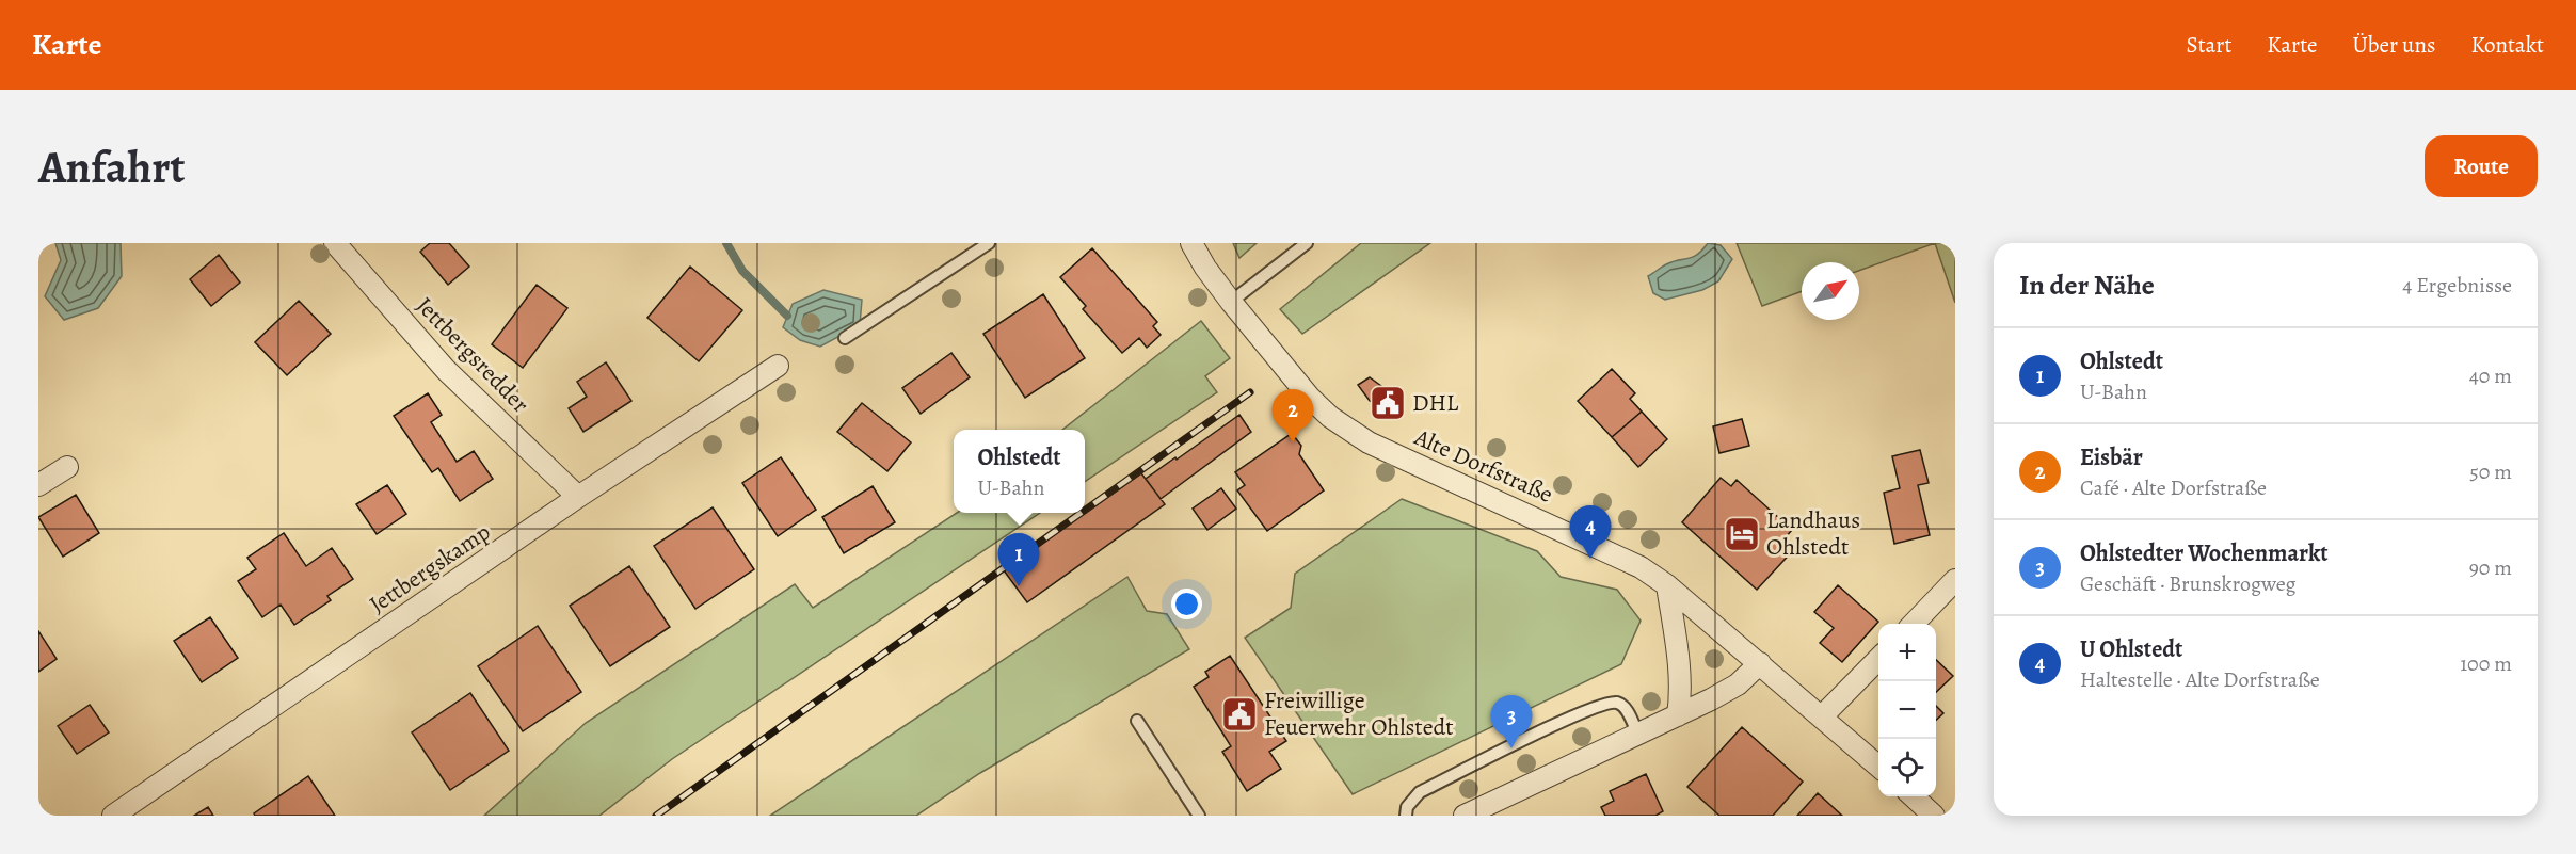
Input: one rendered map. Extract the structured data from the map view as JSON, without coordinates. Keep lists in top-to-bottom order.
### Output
{
  "streets": {
    "street": ["Jettbergsredder", "Alte Dorfstraße", "Jettbergskamp"]
  },
  "crossings": [
    ["Jettbergsredder", "Jettbergskamp"]
  ],
  "places": {
    "public building": ["DHL", "Freiwillige Feuerwehr Ohlstedt"],
    "hotel": ["Landhaus Ohlstedt"]
  },
  "north": "top right",
  "page": {
    "header": "Karte",
    "nav": [
      "Start",
      "Karte",
      "Über uns",
      "Kontakt"
    ],
    "buttons": "Route",
    "title": "Anfahrt",
    "heading": ["In der Nähe", "4 Ergebnisse"],
    "list": [
      {
        "mark": "1",
        "name": "Ohlstedt",
        "note": "U-Bahn",
        "value": "40 m"
      },
      {
        "mark": "2",
        "name": "Eisbär",
        "note": "Café · Alte Dorfstraße",
        "value": "50 m"
      },
      {
        "mark": "3",
        "name": "Ohlstedter Wochenmarkt",
        "note": "Geschäft · Brunskrogweg",
        "value": "90 m"
      },
      {
        "mark": "4",
        "name": "U Ohlstedt",
        "note": "Haltestelle · Alte Dorfstraße",
        "value": "100 m"
      }
    ],
    "pins": [
      "2",
      "4",
      "1",
      "3"
    ],
    "popup": ["Ohlstedt", "U-Bahn"],
    "map_buttons": ["+", "−"]
  }
}
